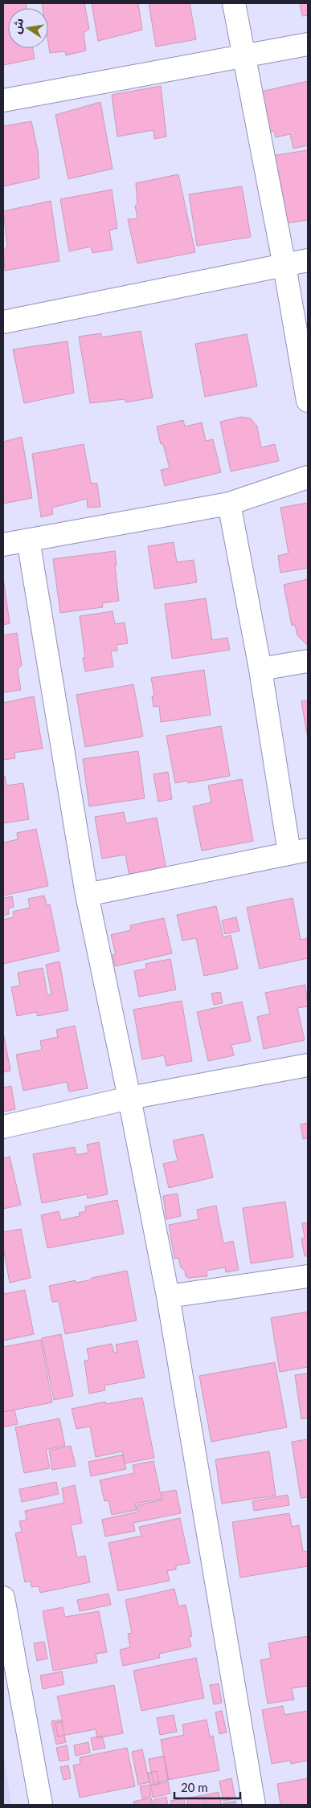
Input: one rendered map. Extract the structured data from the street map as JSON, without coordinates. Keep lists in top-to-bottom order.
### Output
{
  "scale_bar": "20 m",
  "north": "left"
}
